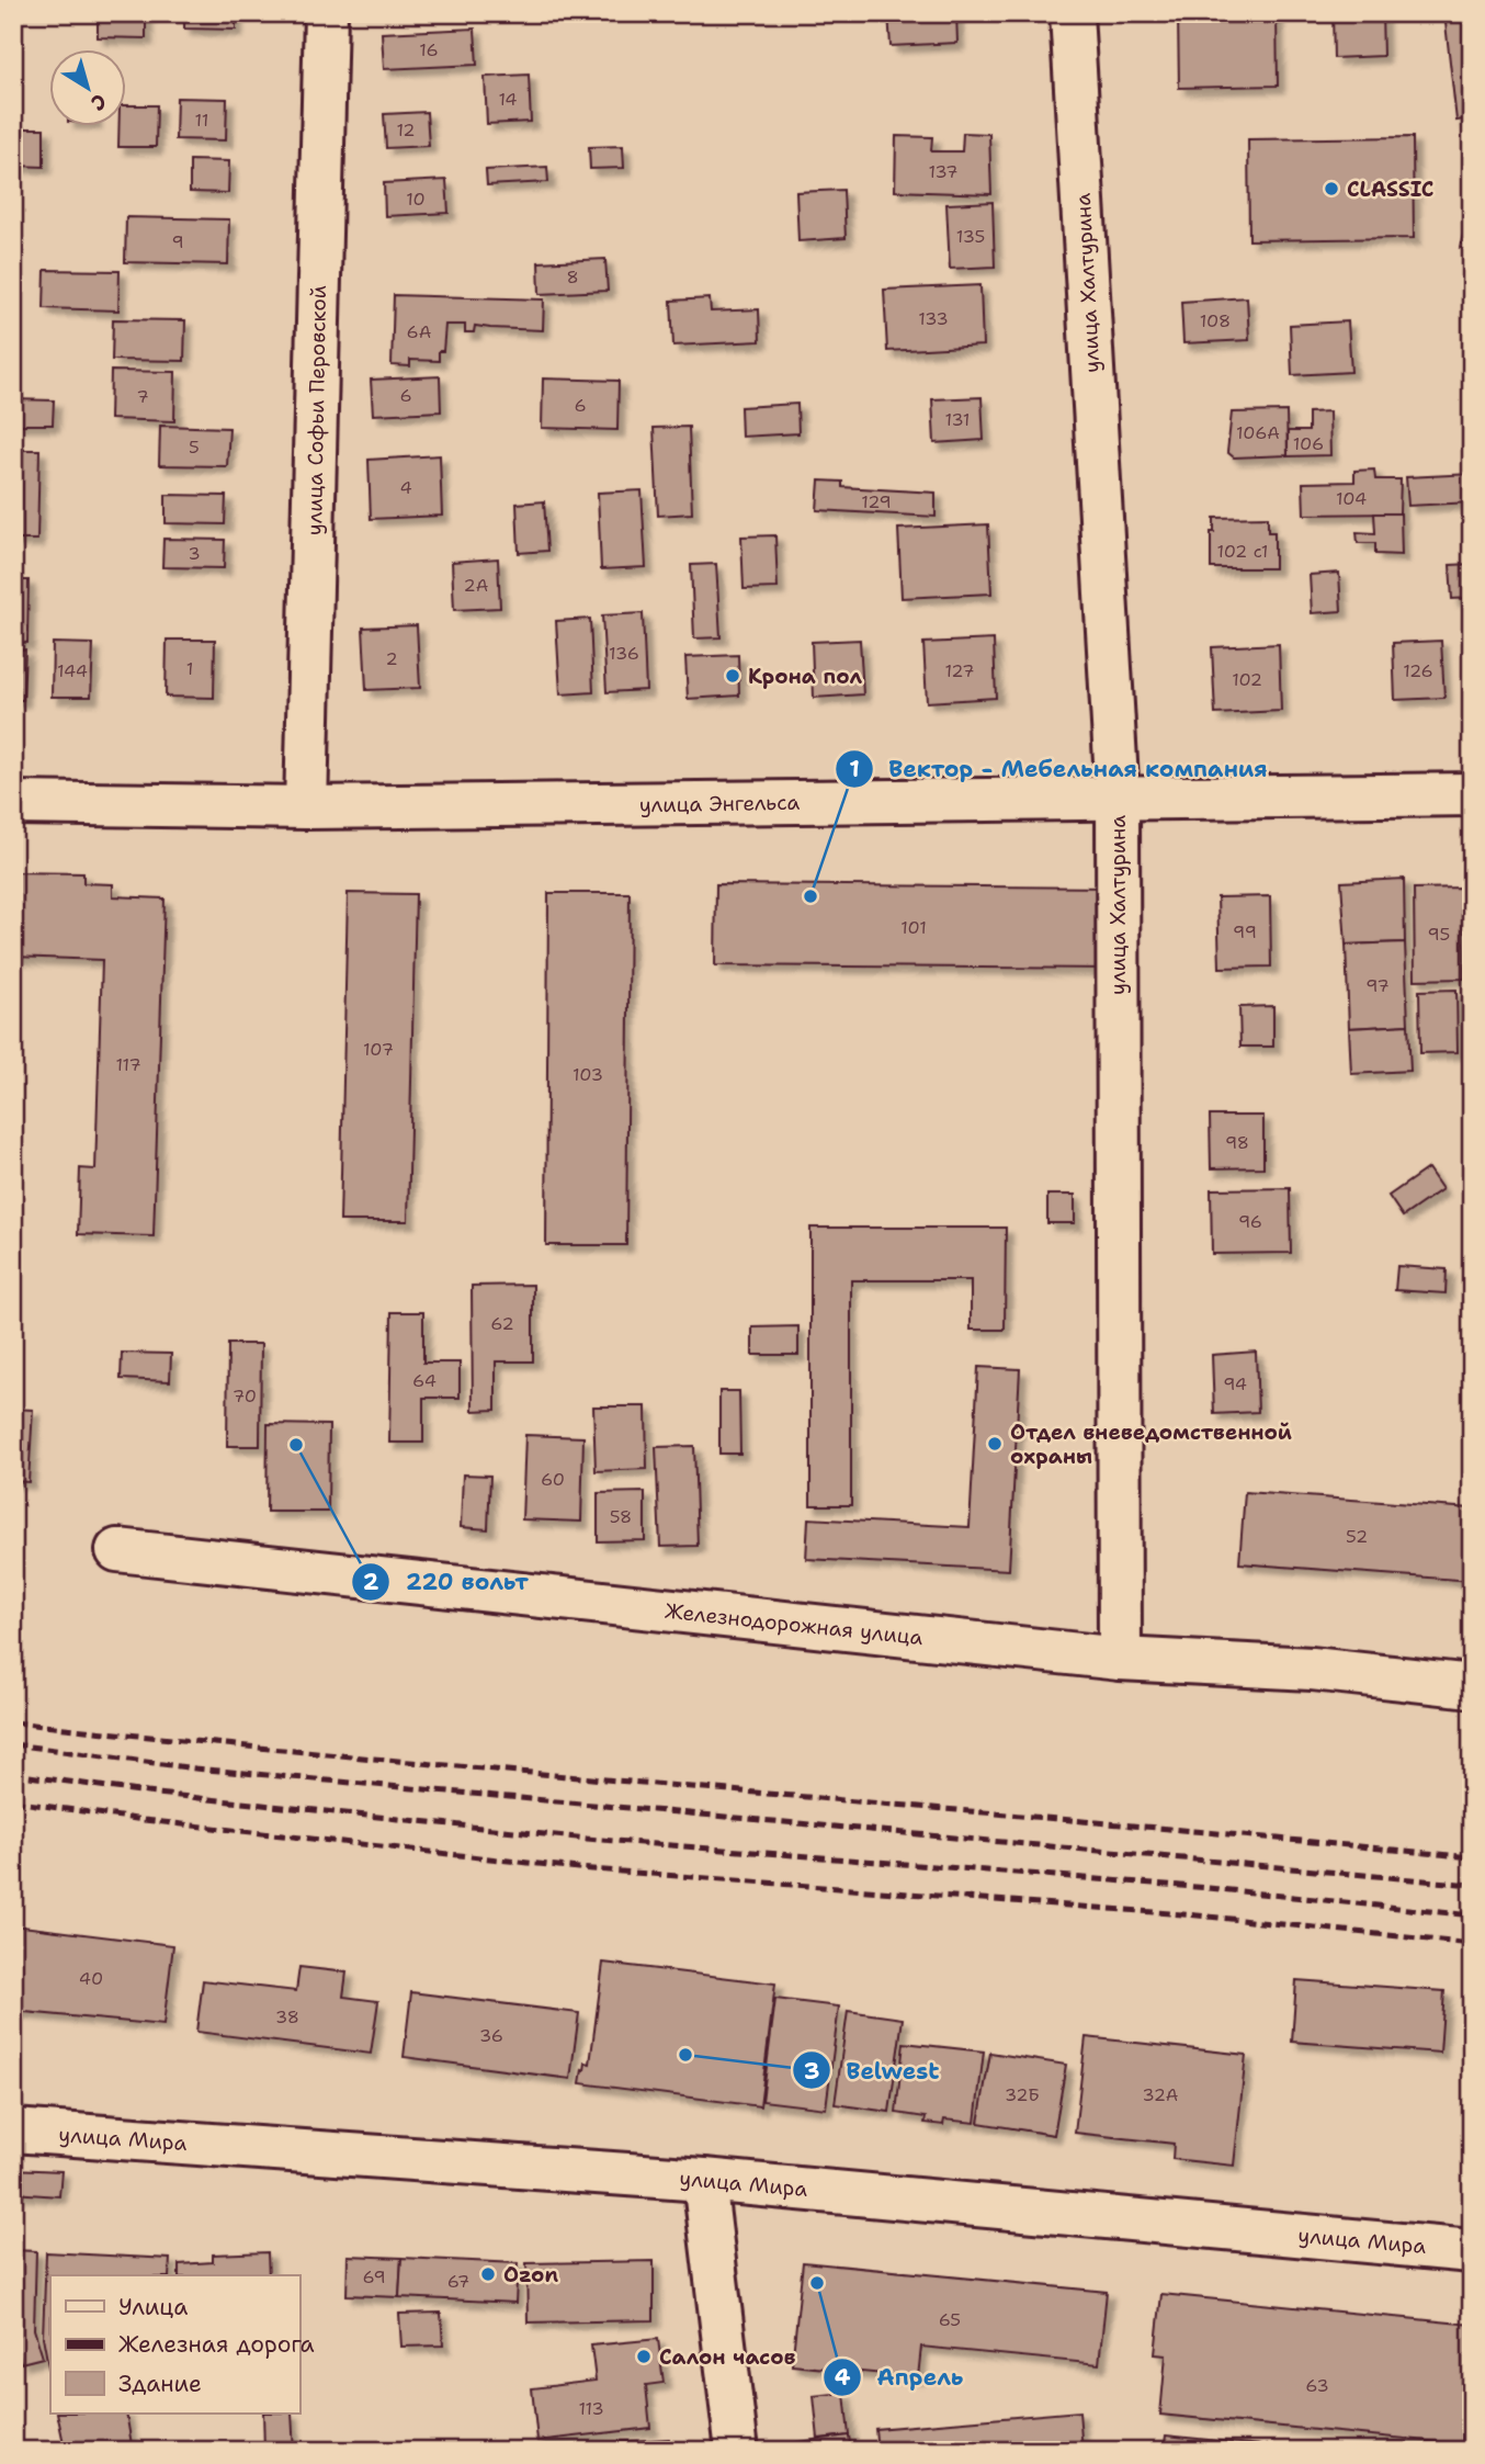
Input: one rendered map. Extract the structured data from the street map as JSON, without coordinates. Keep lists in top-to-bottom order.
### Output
{
  "streets": {
    "street": [
      "улица Халтурина",
      "улица Софьи Перовской",
      "улица Энгельса",
      "Железнодорожная улица",
      "улица Мира"
    ]
  },
  "crossings": [
    ["улица Халтурина", "улица Энгельса"],
    ["улица Халтурина", "Железнодорожная улица"],
    ["улица Софьи Перовской", "улица Энгельса"]
  ],
  "places": [
    "CLASSIC",
    "Крона пол",
    "Вектор - Мебельная компания",
    "Отдел вневедомственной охраны",
    "220 вольт",
    "Belwest",
    "Ozon",
    "Апрель",
    "Салон часов"
  ],
  "house_numbers": [
    "16",
    "14",
    "11",
    "12",
    "137",
    "10",
    "135",
    "9",
    "8",
    "133",
    "108",
    "6А",
    "6",
    "7",
    "6",
    "131",
    "106А",
    "106",
    "5",
    "4",
    "104",
    "129",
    "102 с1",
    "3",
    "2А",
    "136",
    "2",
    "1",
    "144",
    "127",
    "126",
    "102",
    "101",
    "99",
    "95",
    "97",
    "107",
    "117",
    "103",
    "98",
    "96",
    "62",
    "64",
    "94",
    "70",
    "60",
    "58",
    "52",
    "40",
    "38",
    "36",
    "32Б",
    "32А",
    "69",
    "67",
    "65",
    "63",
    "113"
  ],
  "legend": ["Улица", "Железная дорога", "Здание"],
  "north": "bottom right"
}
